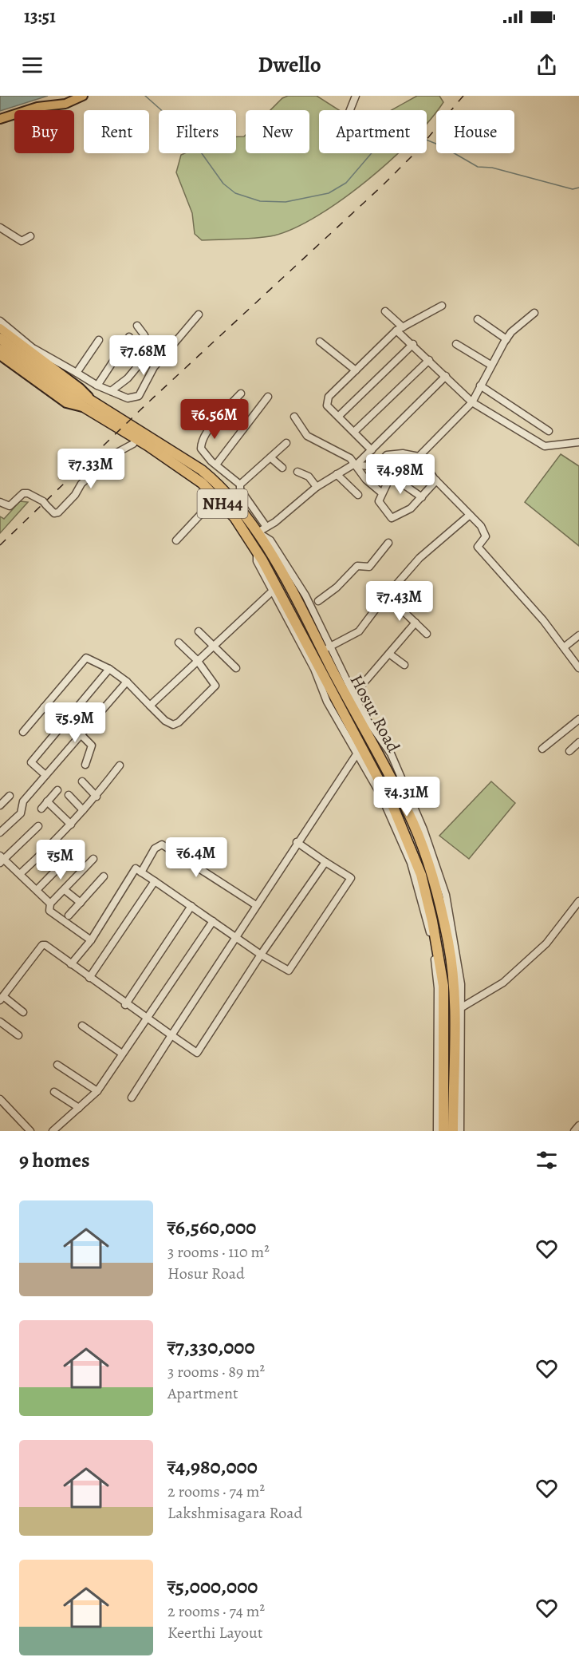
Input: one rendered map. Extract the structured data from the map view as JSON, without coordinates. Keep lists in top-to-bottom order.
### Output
{
  "streets": {
    "highway": ["NH44", "Hosur Road"]
  },
  "crossings": [
    ["NH44", "Hosur Road"]
  ],
  "page": {
    "status": "13:51",
    "header": "Dwello",
    "chip": [
      "Buy",
      "Rent",
      "Filters",
      "New",
      "Apartment",
      "House"
    ],
    "price": [
      "₹7.68M",
      "₹6.56M",
      "₹7.33M",
      "₹4.98M",
      "₹7.43M",
      "₹5.9M",
      "₹4.31M",
      "₹6.4M",
      "₹5M"
    ],
    "heading": "9 homes",
    "list": [
      {
        "name": "₹6,560,000",
        "note": "3 rooms · 110 m² · Hosur Road"
      },
      {
        "name": "₹7,330,000",
        "note": "3 rooms · 89 m² · Apartment"
      },
      {
        "name": "₹4,980,000",
        "note": "2 rooms · 74 m² · Lakshmisagara Road"
      },
      {
        "name": "₹5,000,000",
        "note": "2 rooms · 74 m² · Keerthi Layout"
      }
    ]
  }
}
